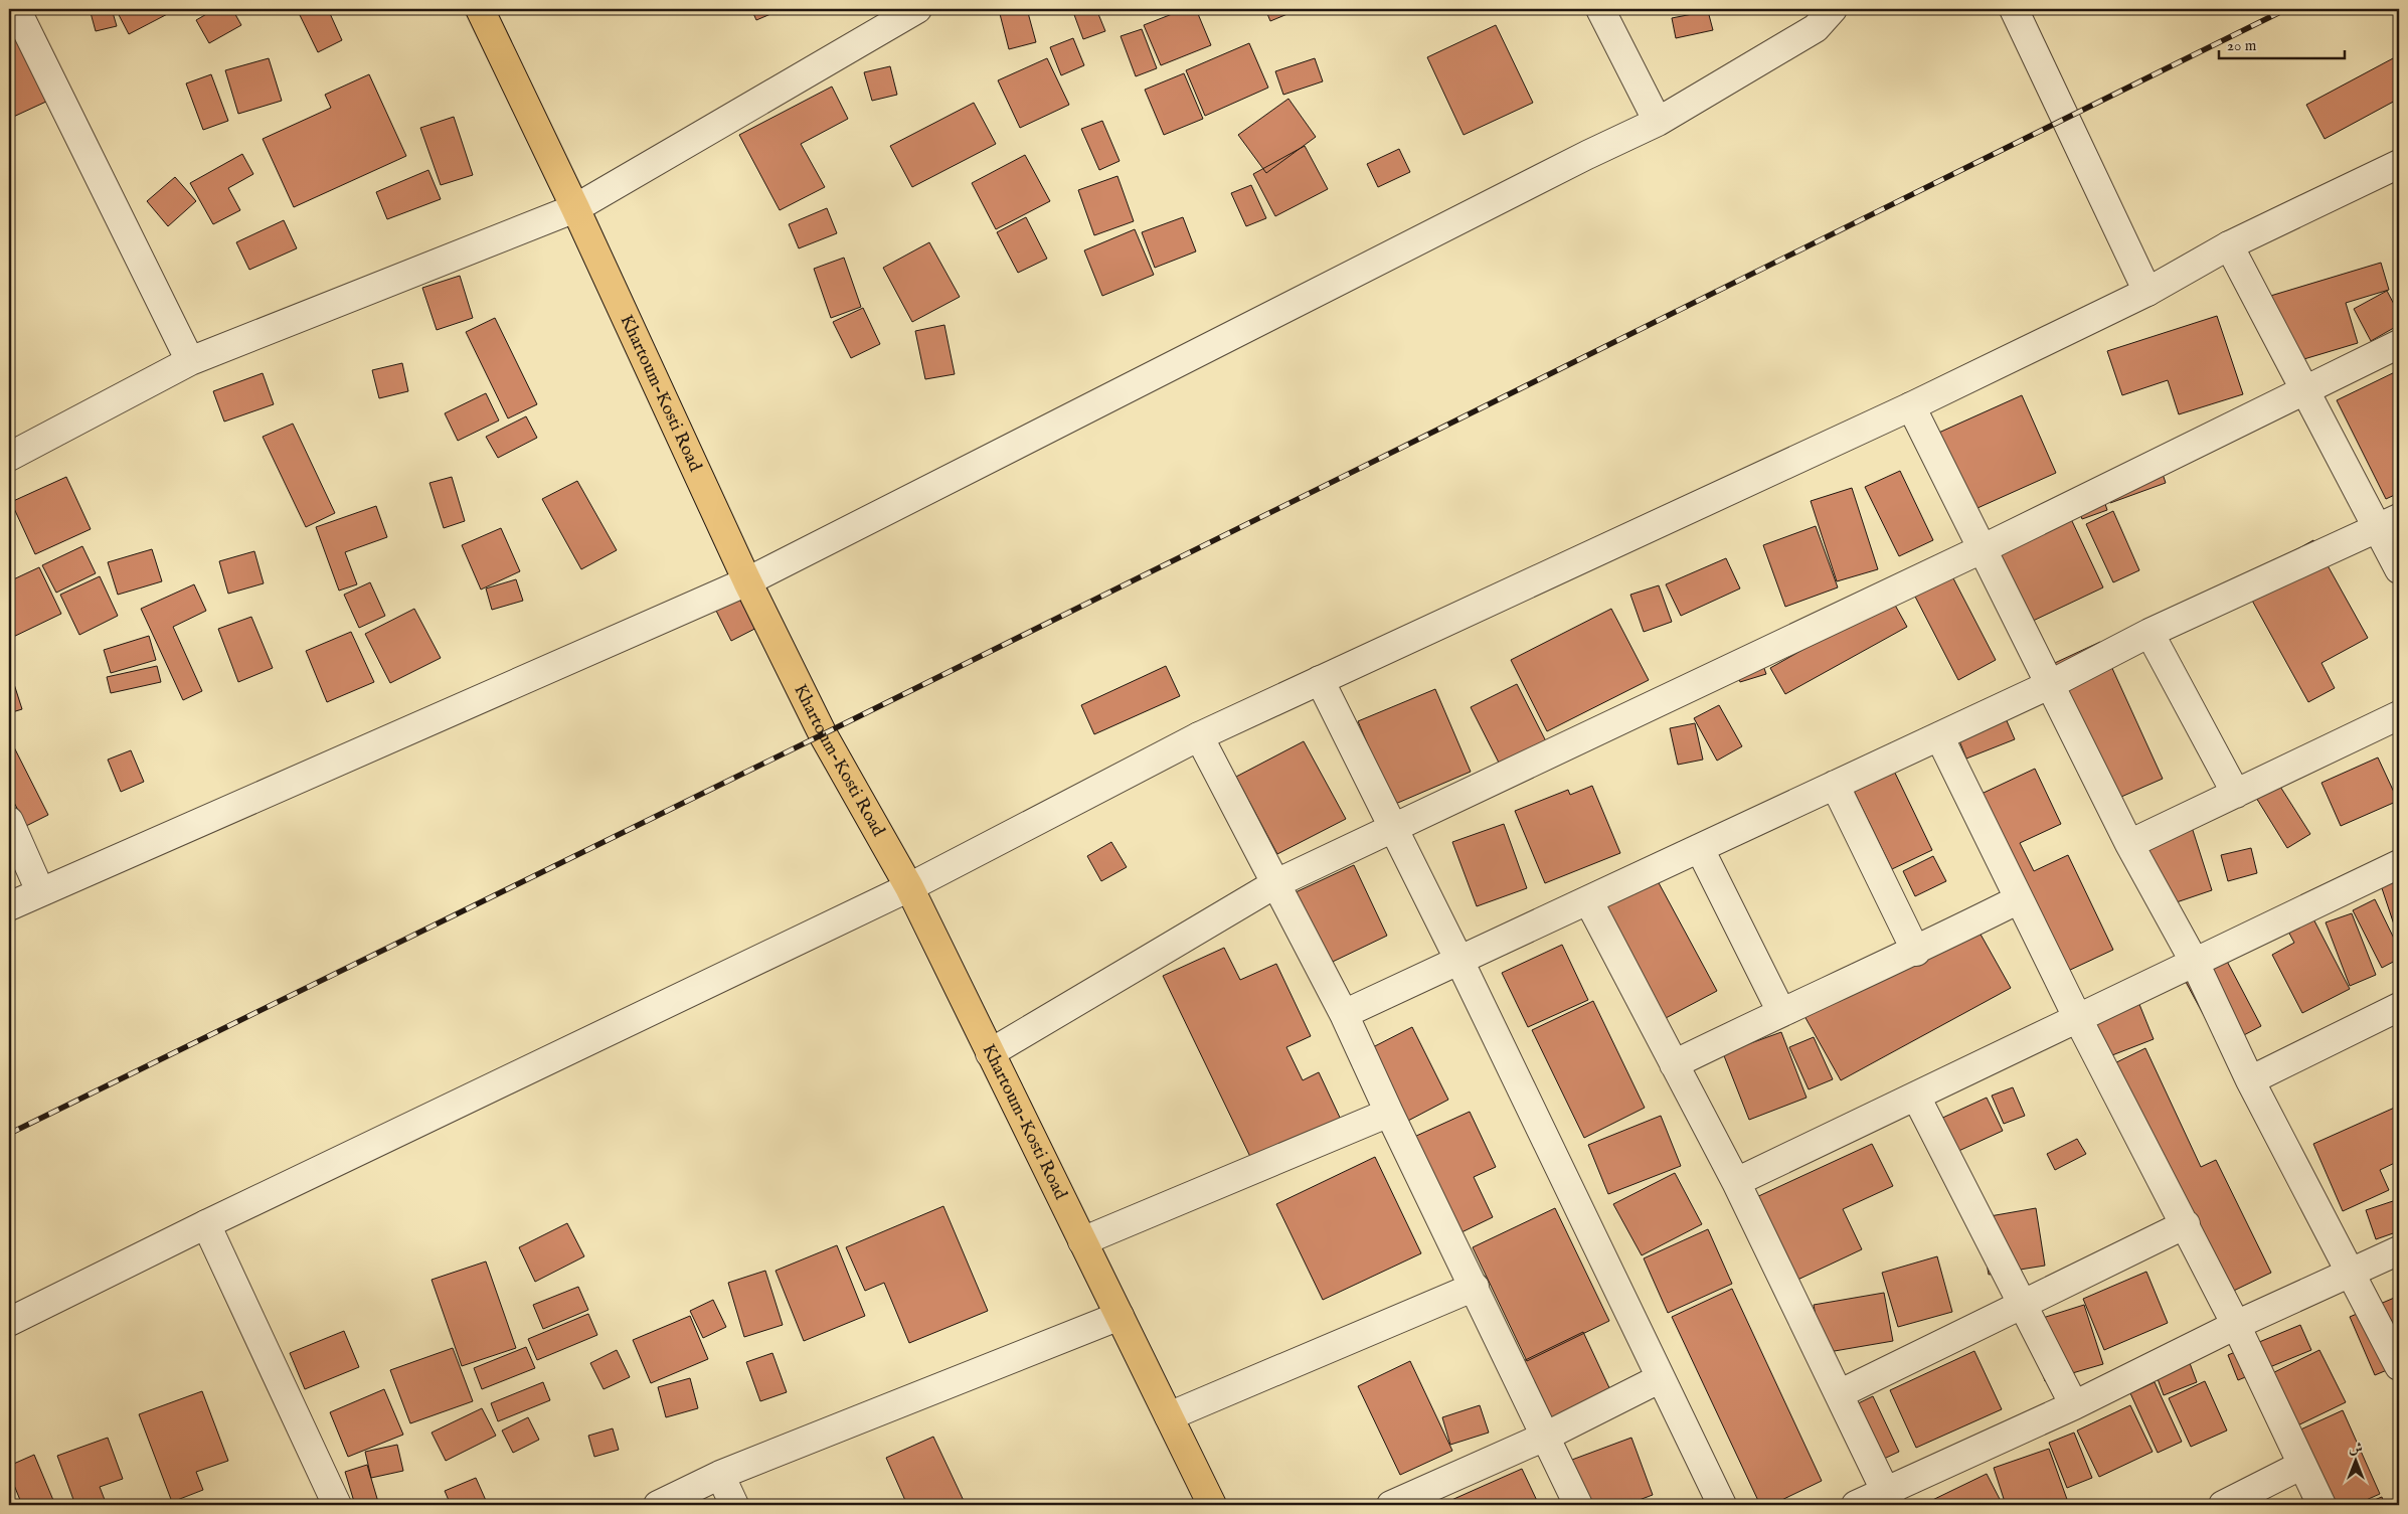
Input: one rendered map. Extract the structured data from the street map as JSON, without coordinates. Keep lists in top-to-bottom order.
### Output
{
  "streets": {
    "highway": ["Khartoum-Kosti Road"]
  },
  "scale_bar": "20 m",
  "north": "top"
}
